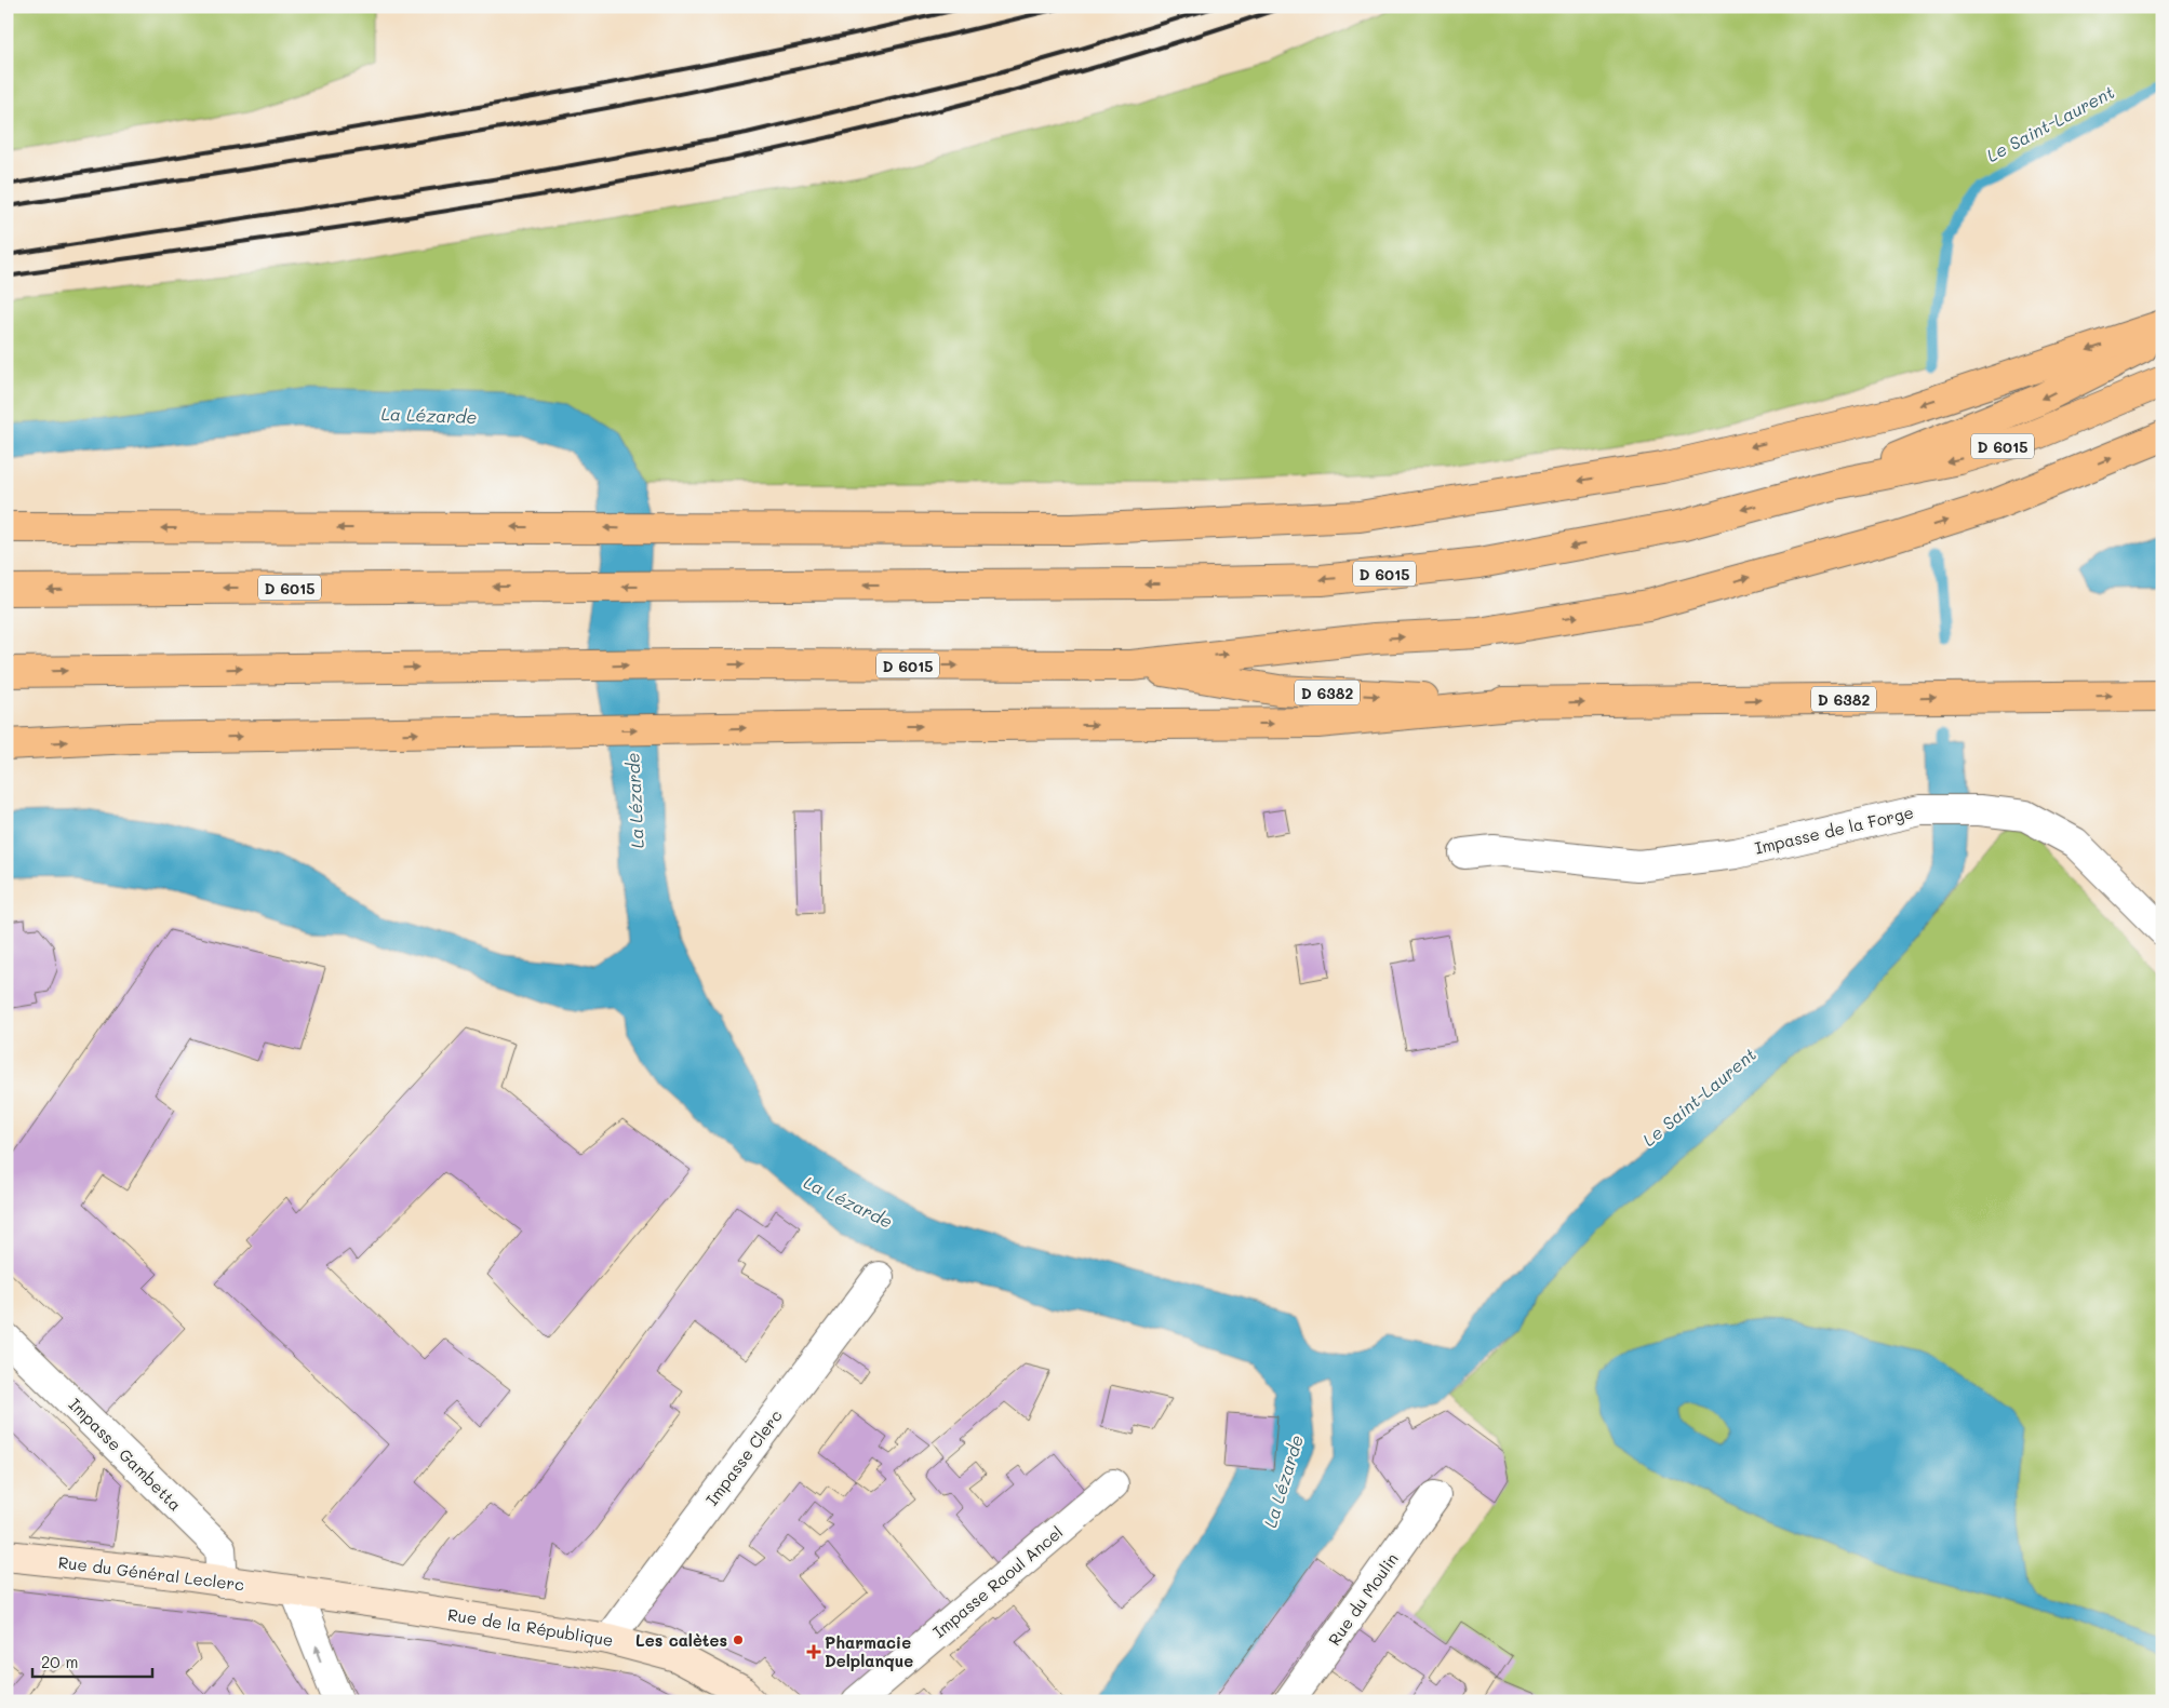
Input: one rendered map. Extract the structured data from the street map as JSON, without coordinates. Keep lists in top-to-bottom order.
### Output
{
  "streets": {
    "highway": ["D 6015", "D 6382"],
    "street": [
      "Impasse de la Forge",
      "Impasse Gambetta",
      "Impasse Clerc",
      "Rue du Général Leclerc",
      "Impasse Raoul Ancel",
      "Rue du Moulin",
      "Rue de la République"
    ]
  },
  "crossings": [
    ["D 6015", "D 6382"],
    ["Impasse Gambetta", "Rue du Général Leclerc"],
    ["Impasse Clerc", "Rue de la République"],
    ["Rue du Général Leclerc", "Rue de la République"]
  ],
  "water": ["Le Saint-Laurent", "La Lézarde"],
  "places": {
    "other": ["Les calètes"],
    "health": ["Pharmacie Delplanque"]
  },
  "scale_bar": "20 m"
}
